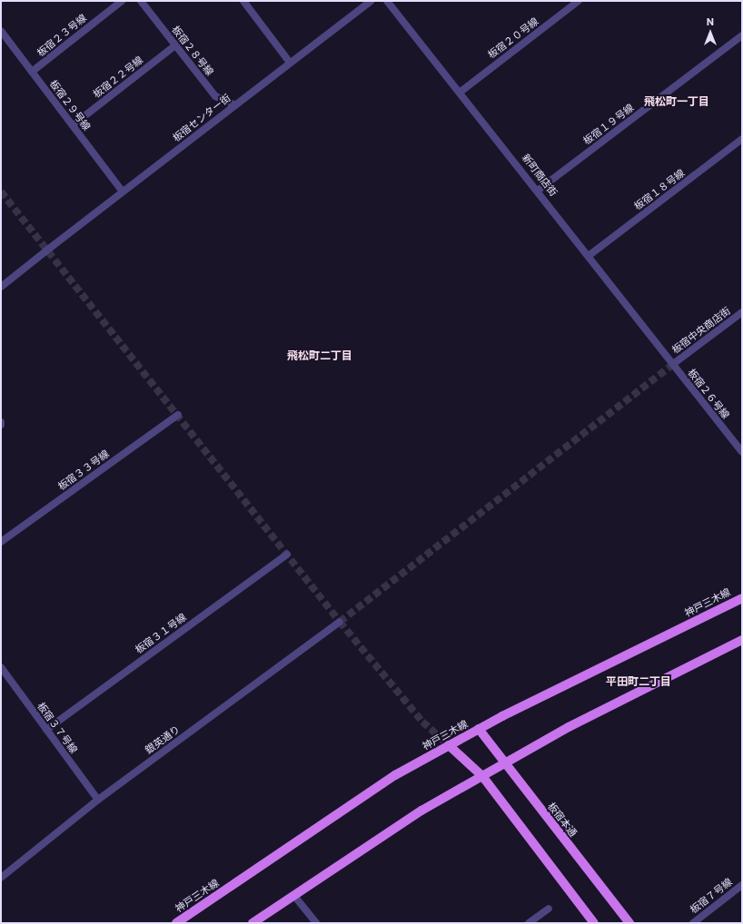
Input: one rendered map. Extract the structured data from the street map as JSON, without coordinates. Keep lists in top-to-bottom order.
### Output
{
  "streets": {
    "main road": ["神戸三木線", "板宿本通"],
    "street": [
      "板宿２３号線",
      "板宿２０号線",
      "板宿２８号線",
      "板宿２２号線",
      "板宿２９号線",
      "板宿センター街",
      "板宿１９号線",
      "新町商店街",
      "板宿１８号線",
      "板宿中央商店街",
      "板宿２６号線",
      "板宿３３号線",
      "板宿３１号線",
      "板宿３７号線",
      "銀英通り",
      "板宿７号線"
    ]
  },
  "crossings": [
    ["板宿２３号線", "板宿２９号線"],
    ["板宿２０号線", "新町商店街"],
    ["板宿２８号線", "板宿２２号線"],
    ["板宿２８号線", "板宿センター街"],
    ["板宿２２号線", "板宿２９号線"],
    ["板宿２９号線", "板宿センター街"],
    ["板宿１９号線", "新町商店街"],
    ["新町商店街", "板宿１８号線"],
    ["新町商店街", "板宿中央商店街"],
    ["新町商店街", "板宿２６号線"],
    ["板宿中央商店街", "板宿２６号線"],
    ["神戸三木線", "板宿本通"],
    ["板宿３１号線", "板宿３７号線"],
    ["板宿３７号線", "銀英通り"]
  ],
  "districts": ["飛松町一丁目", "飛松町二丁目", "平田町二丁目"],
  "north": "top"
}
